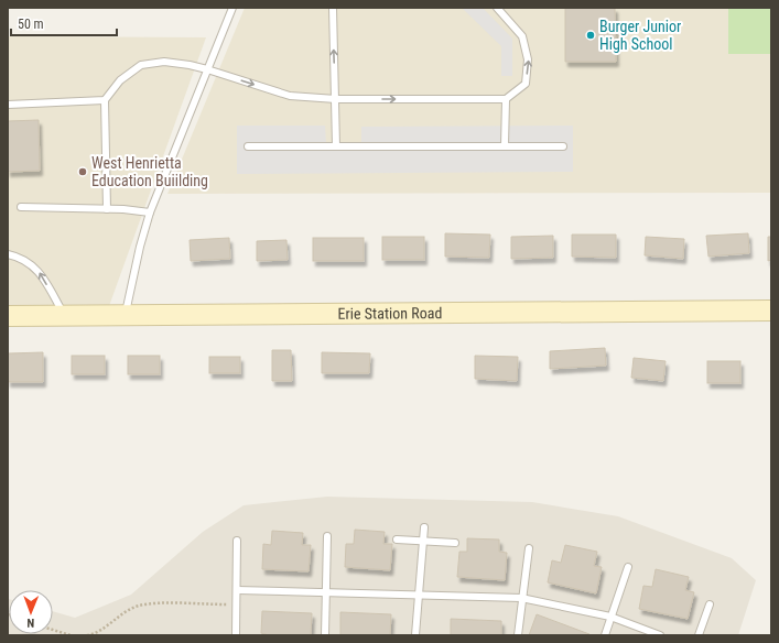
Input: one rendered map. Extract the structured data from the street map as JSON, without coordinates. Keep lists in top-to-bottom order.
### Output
{
  "streets": {
    "main road": ["Erie Station Road"]
  },
  "places": ["Burger Junior High School", "West Henrietta Education Buiilding"],
  "scale_bar": "50 m",
  "north": "bottom"
}
